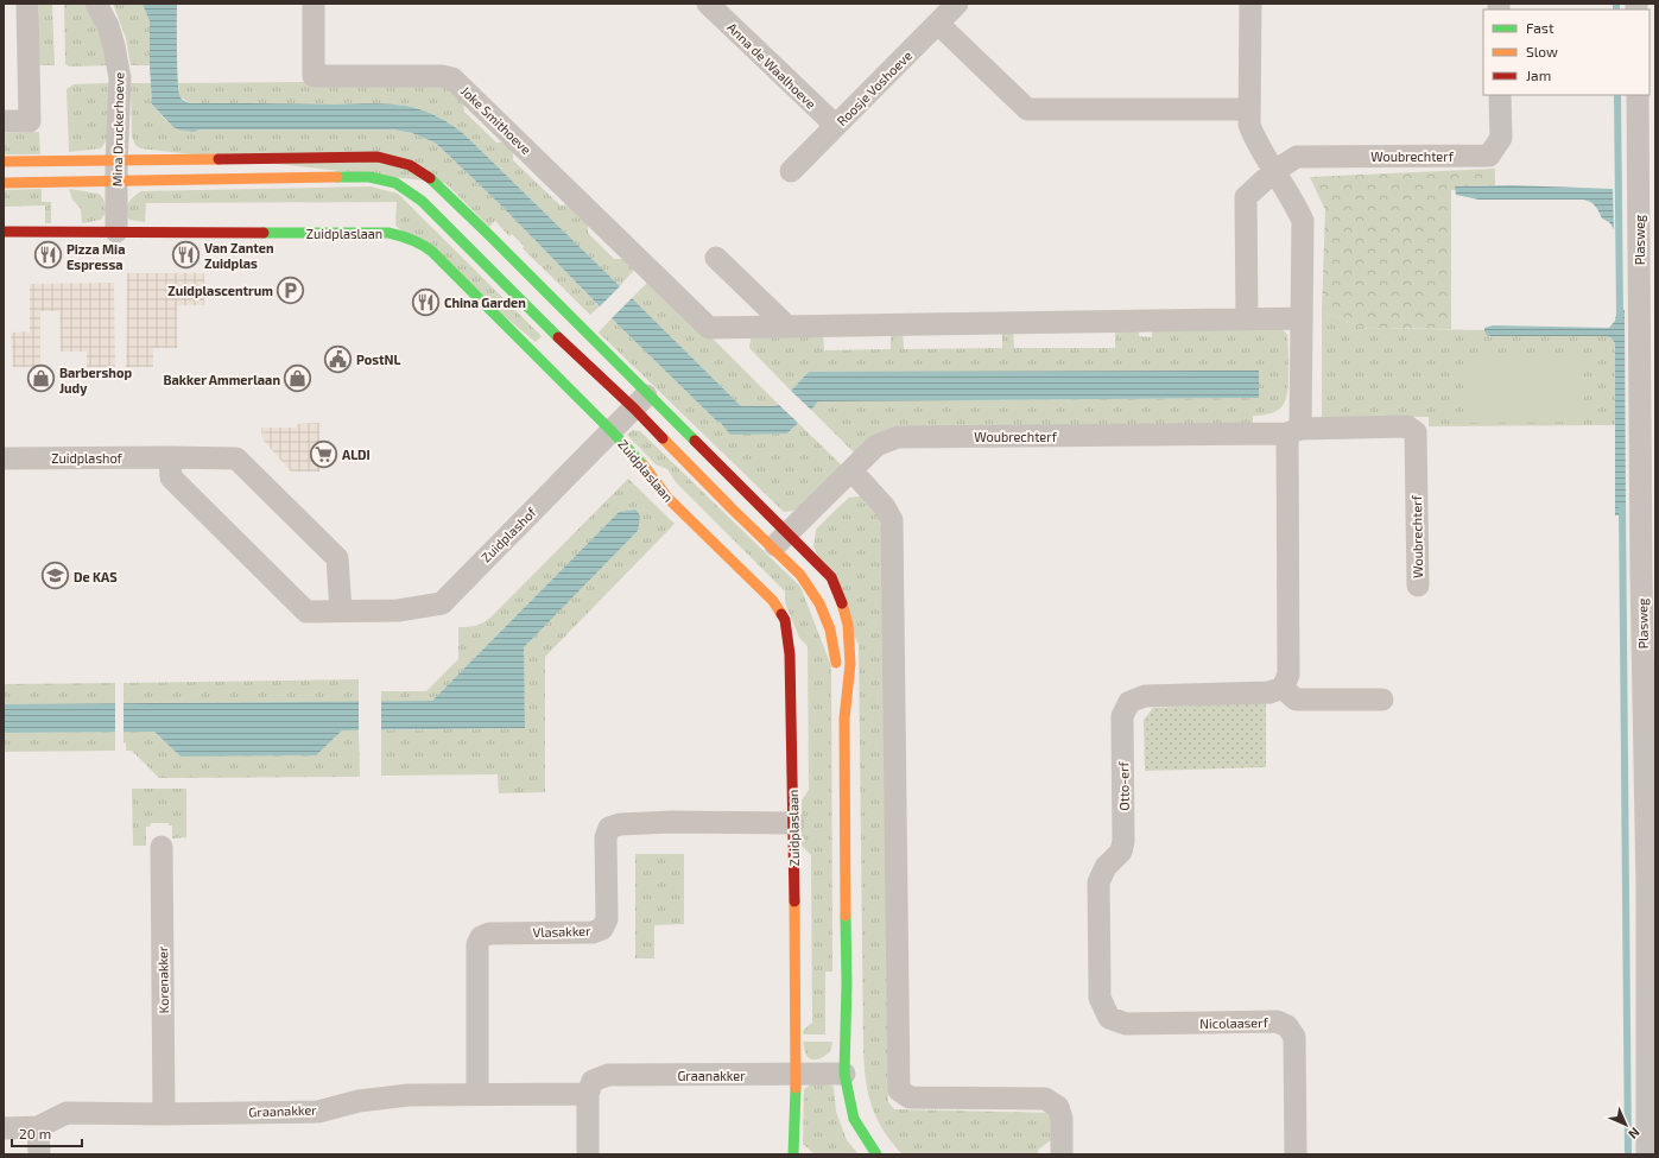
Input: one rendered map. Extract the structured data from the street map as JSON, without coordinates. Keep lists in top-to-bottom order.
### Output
{
  "streets": {
    "street": [
      "Anna de Waalhoeve",
      "Roosje Voshoeve",
      "Joke Smithoeve",
      "Mina Druckerhoeve",
      "Woubrechterf",
      "Zuidplaslaan",
      "Plasweg",
      "Zuidplashof",
      "Otto-erf",
      "Vlasakker",
      "Korenakker",
      "Nicolaaserf",
      "Graanakker"
    ]
  },
  "crossings": [
    ["Anna de Waalhoeve", "Roosje Voshoeve"],
    ["Mina Druckerhoeve", "Zuidplaslaan"],
    ["Zuidplaslaan", "Zuidplashof"],
    ["Zuidplaslaan", "Vlasakker"],
    ["Zuidplaslaan", "Graanakker"],
    ["Otto-erf", "Nicolaaserf"],
    ["Vlasakker", "Graanakker"],
    ["Korenakker", "Graanakker"]
  ],
  "places": {
    "restaurant": ["Van Zanten Zuidplas", "Pizza Mia Espressa", "China Garden"],
    "parking": ["Zuidplascentrum"],
    "public building": ["PostNL"],
    "shop": ["Barbershop Judy", "Bakker Ammerlaan"],
    "supermarket": ["ALDI"],
    "school or university": ["De KAS"]
  },
  "legend": ["Fast", "Slow", "Jam"],
  "scale_bar": "20 m",
  "north": "bottom right"
}
